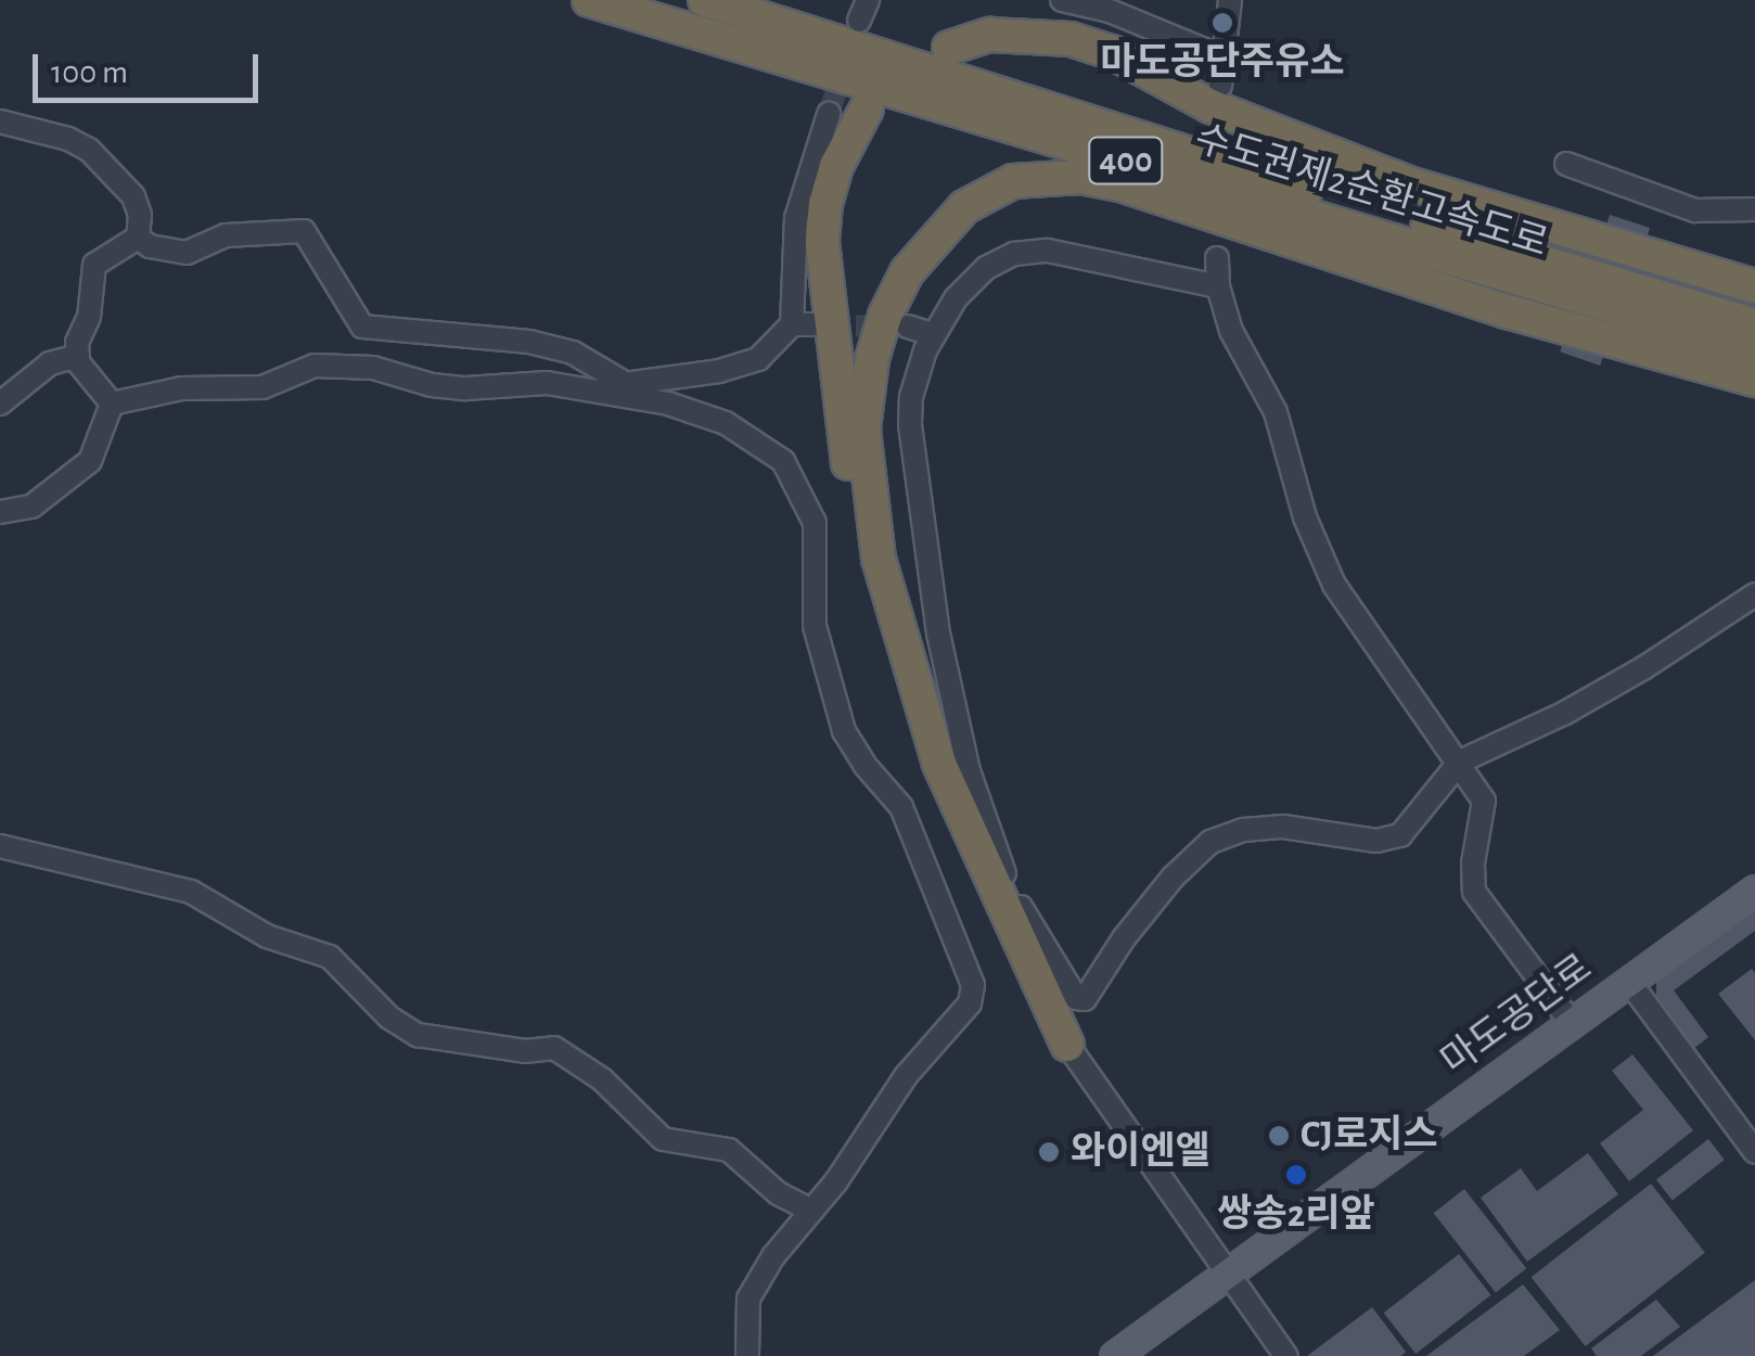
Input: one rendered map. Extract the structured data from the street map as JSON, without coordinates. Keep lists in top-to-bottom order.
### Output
{
  "streets": {
    "highway": ["400", "수도권제2순환고속도로"],
    "main road": ["마도공단로"]
  },
  "places": [
    "마도공단주유소",
    "CJ로지스",
    "와이엔엘",
    "쌍송2리앞"
  ],
  "scale_bar": "100 m"
}
